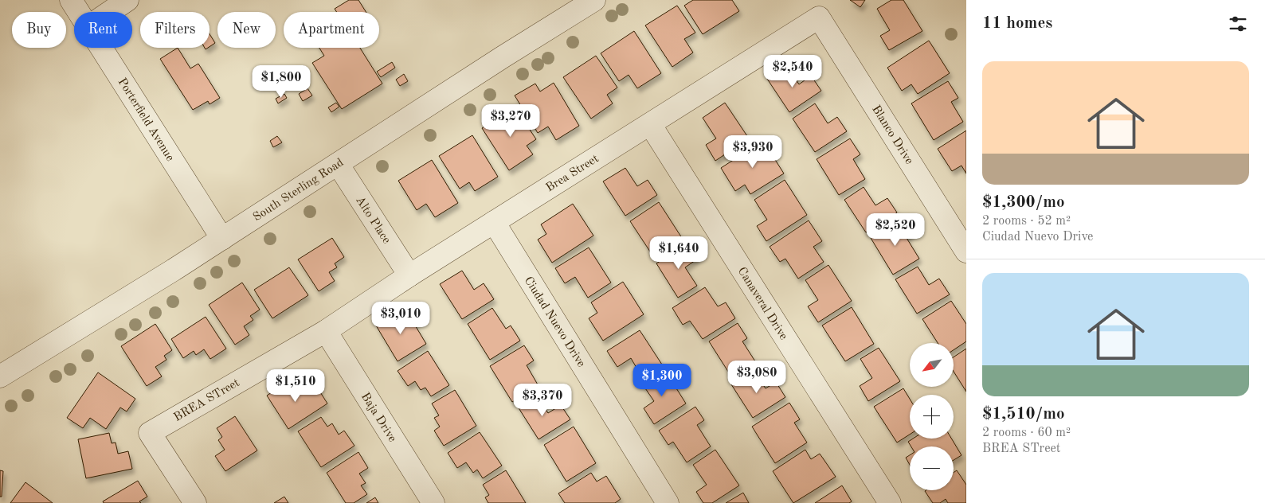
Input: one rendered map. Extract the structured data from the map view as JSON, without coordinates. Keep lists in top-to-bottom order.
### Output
{
  "streets": {
    "street": [
      "Porterfield Avenue",
      "Blanco Drive",
      "Brea Street",
      "South Sterling Road",
      "Alto Place",
      "Canaveral Drive",
      "Ciudad Nuevo Drive",
      "BREA STreet",
      "Baja Drive"
    ]
  },
  "crossings": [
    ["Porterfield Avenue", "South Sterling Road"],
    ["Blanco Drive", "Brea Street"],
    ["Brea Street", "Alto Place"],
    ["Brea Street", "Canaveral Drive"],
    ["Brea Street", "Ciudad Nuevo Drive"],
    ["Brea Street", "BREA STreet"],
    ["Brea Street", "Baja Drive"],
    ["South Sterling Road", "Alto Place"],
    ["BREA STreet", "Baja Drive"]
  ],
  "north": "bottom left",
  "page": {
    "heading": "11 homes",
    "chip": [
      "Buy",
      "Rent",
      "Filters",
      "New",
      "Apartment"
    ],
    "list": [
      {
        "name": "$1,300/mo",
        "note": "2 rooms · 52 m² · Ciudad Nuevo Drive"
      },
      {
        "name": "$1,510/mo",
        "note": "2 rooms · 60 m² · BREA STreet"
      }
    ],
    "price": [
      "$2,540",
      "$1,800",
      "$3,270",
      "$3,930",
      "$2,520",
      "$1,640",
      "$3,010",
      "$3,080",
      "$1,300",
      "$1,510",
      "$3,370"
    ],
    "map_buttons": ["+", "−"]
  }
}
